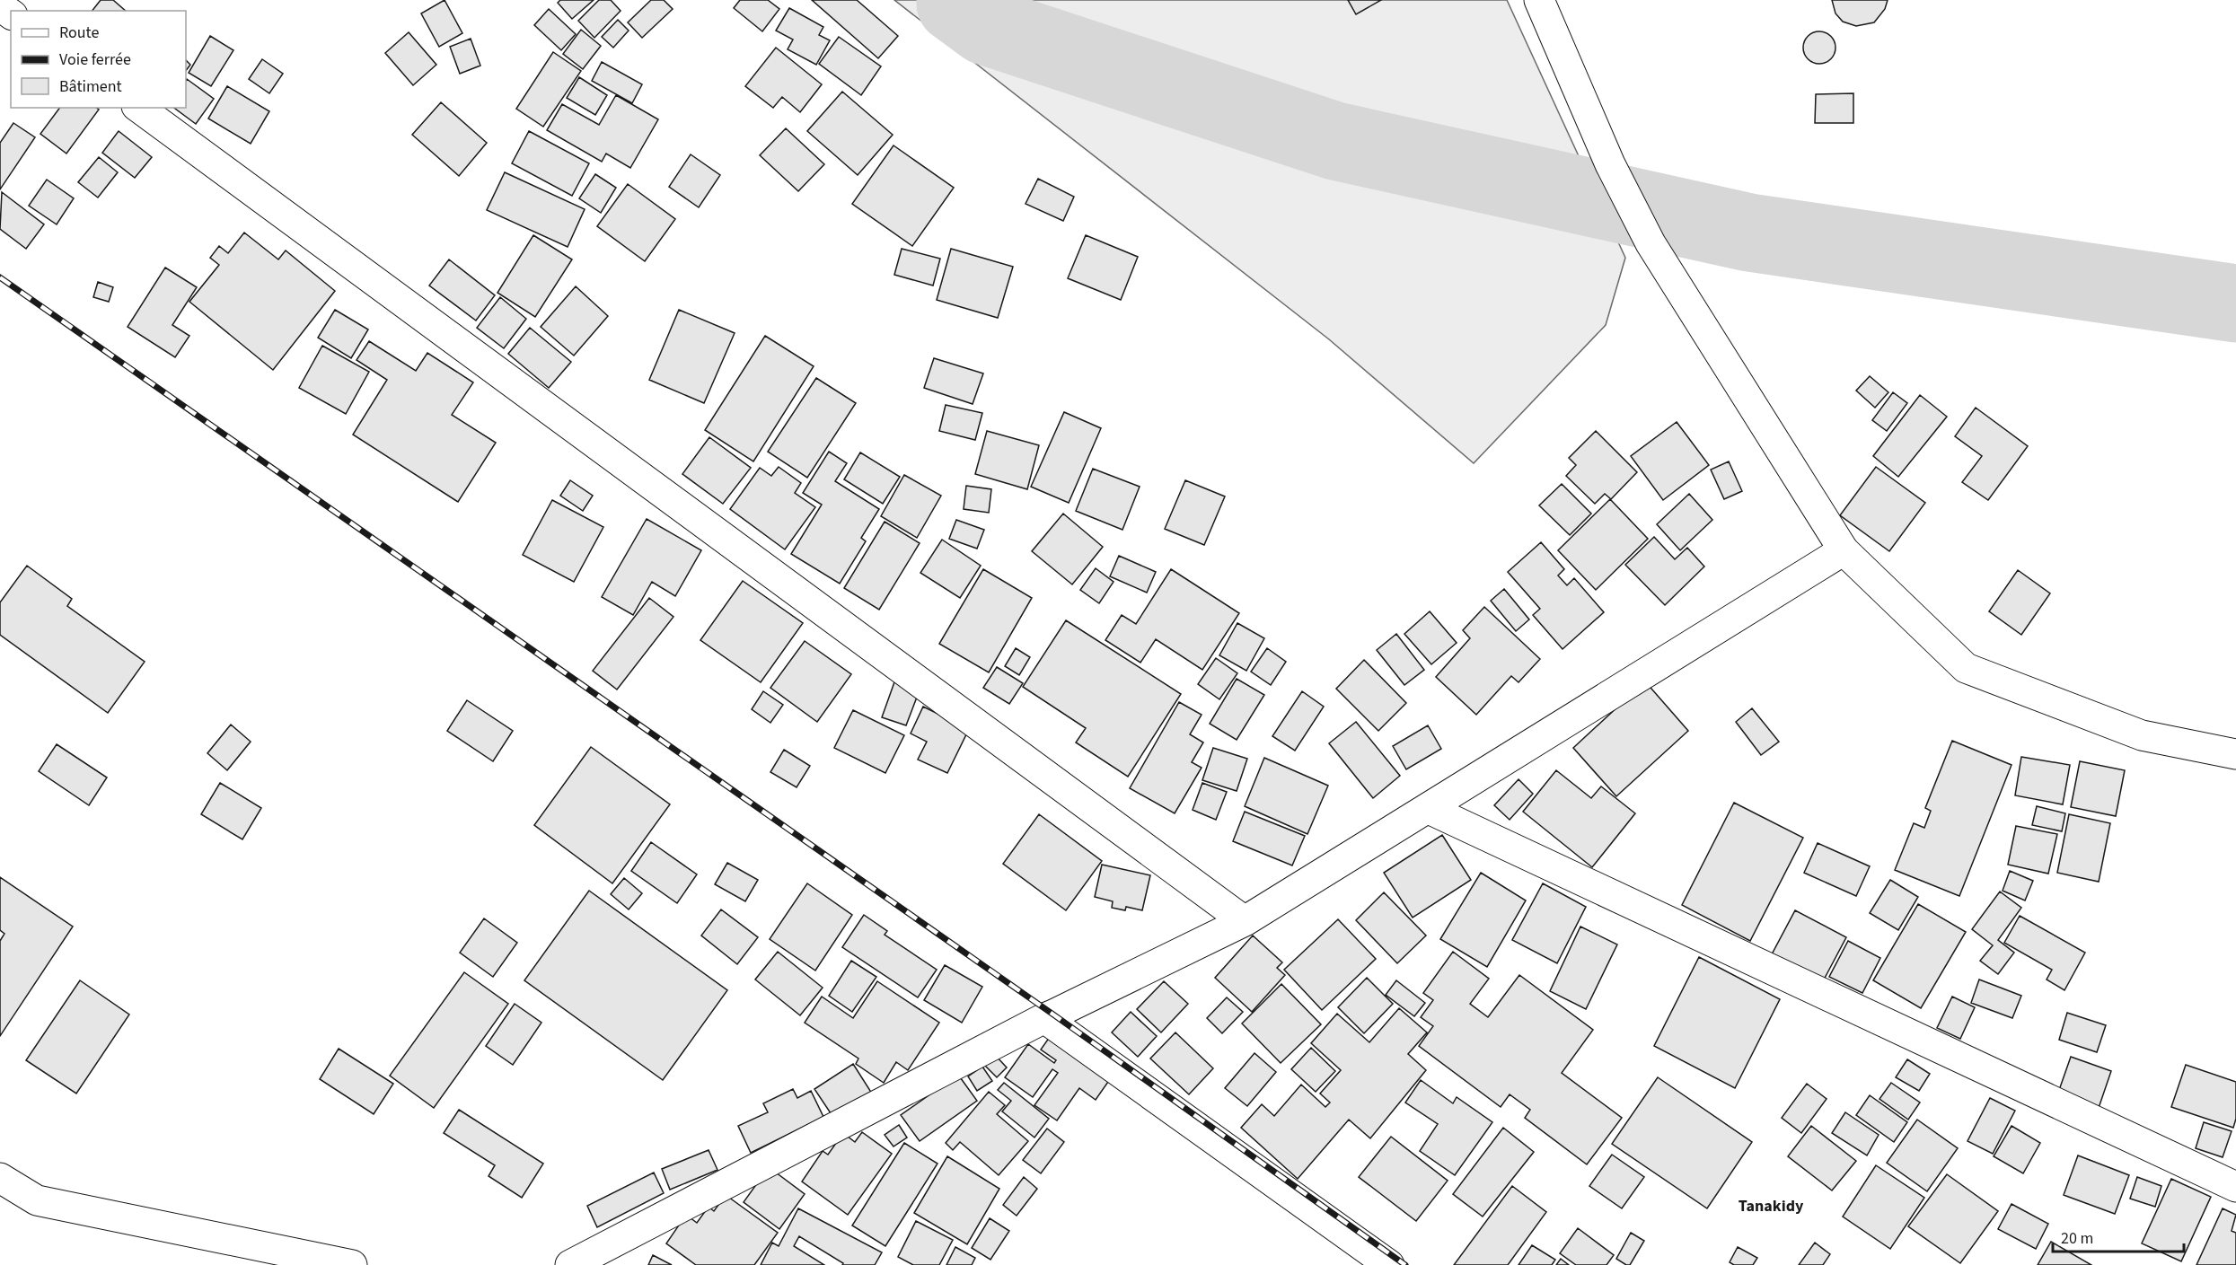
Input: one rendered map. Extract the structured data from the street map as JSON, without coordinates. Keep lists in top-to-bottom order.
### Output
{
  "districts": ["Tanakidy"],
  "legend": ["Route", "Voie ferrée", "Bâtiment"],
  "scale_bar": "20 m"
}
